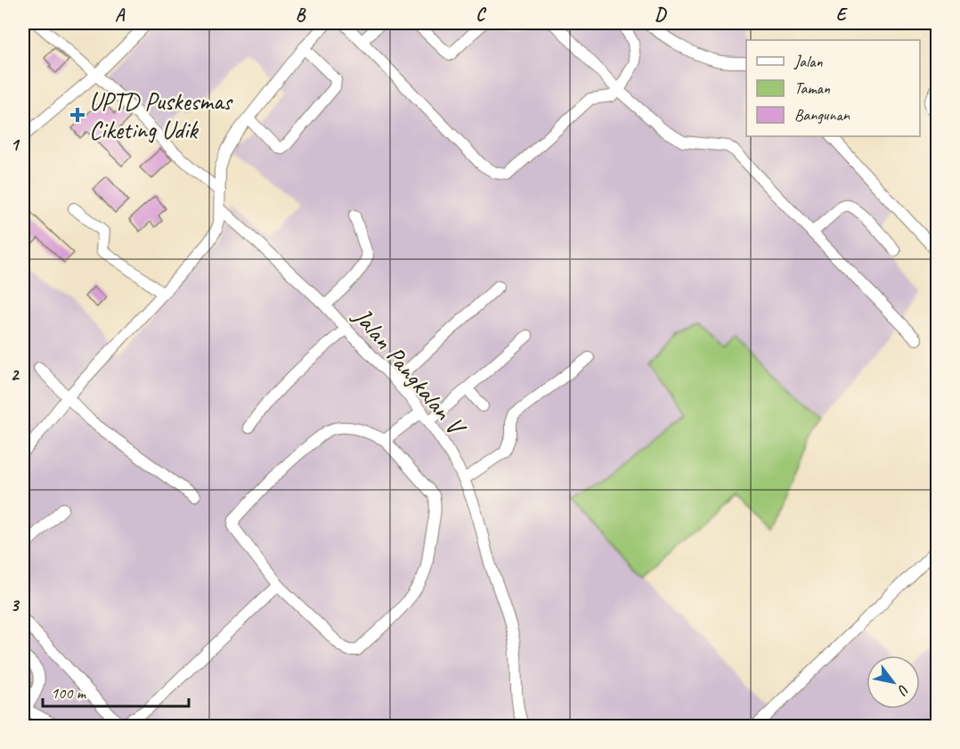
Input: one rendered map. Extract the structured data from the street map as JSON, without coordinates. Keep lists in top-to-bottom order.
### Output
{
  "streets": {
    "street": ["Jalan Pangkalan V"]
  },
  "places": {
    "health": ["UPTD Puskesmas Ciketing Udik"]
  },
  "legend": ["Jalan", "Taman", "Bangunan"],
  "scale_bar": "100 m",
  "north": "bottom right",
  "grid": {
    "columns": [
      "A",
      "B",
      "C",
      "D",
      "E"
    ],
    "rows": ["1", "2", "3"]
  }
}
